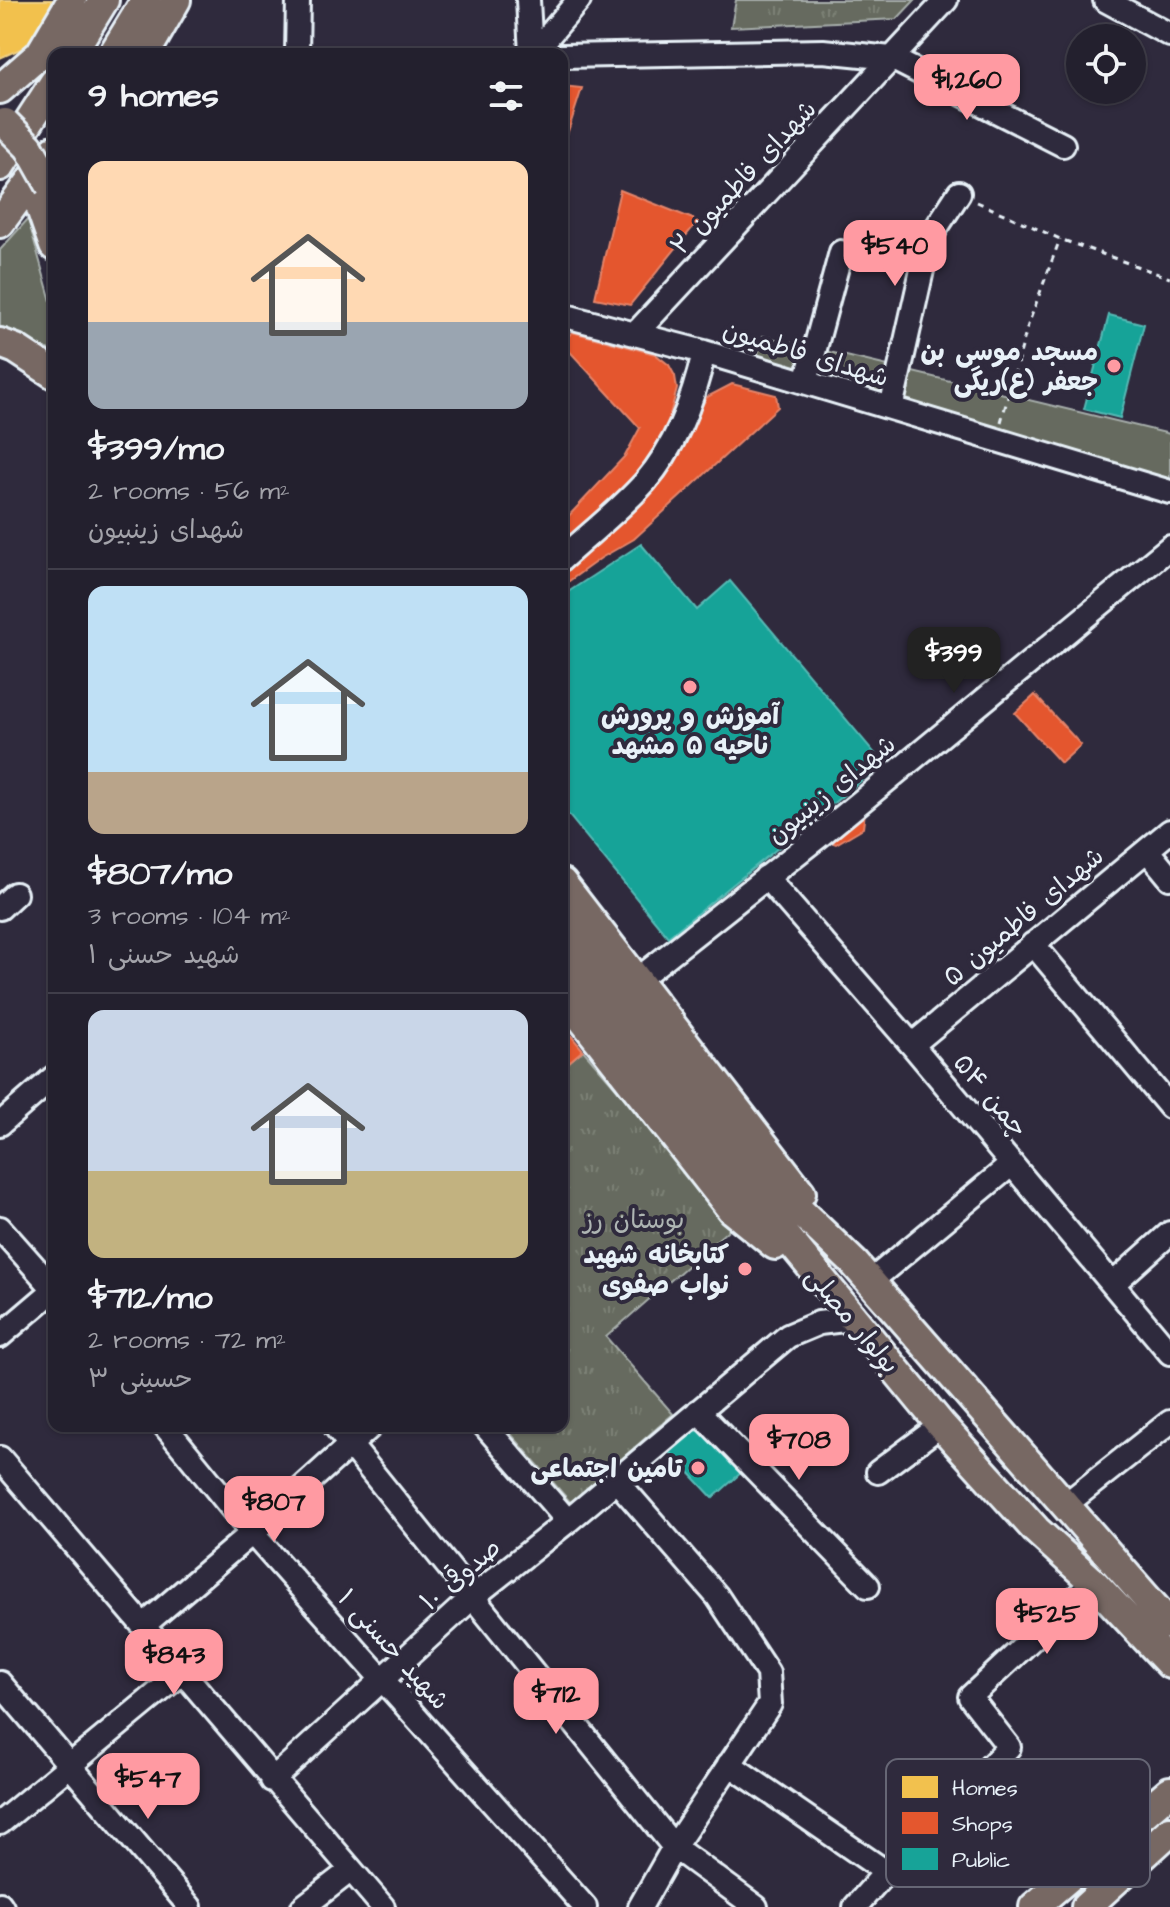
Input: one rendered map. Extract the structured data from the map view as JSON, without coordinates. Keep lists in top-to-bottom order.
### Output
{
  "streets": {
    "main road": ["بولوار مصلی"],
    "street": [
      "شهدای فاطمیون ۲",
      "شهدای فاطمیون",
      "شهدای زینبیون",
      "شهدای فاطمیون ۵",
      "چمن ۵۴",
      "صدوقی ۱۰",
      "شهید حسنی ۱"
    ]
  },
  "crossings": [
    ["شهدای فاطمیون ۲", "شهدای فاطمیون"],
    ["شهدای زینبیون", "چمن ۵۴"],
    ["شهدای فاطمیون ۵", "چمن ۵۴"],
    ["بولوار مصلی", "صدوقی ۱۰"],
    ["صدوقی ۱۰", "شهید حسنی ۱"]
  ],
  "parks": ["بوستان رز"],
  "places": [
    "مسجد موسی بن جعفر (ع)ریگی",
    "آموزش و پرورش ناحیه ۵ مشهد",
    "کتابخانه شهید نواب صفوی",
    "تامین اجتماعی"
  ],
  "legend": ["Homes", "Shops", "Public"],
  "page": {
    "heading": "9 homes",
    "price": [
      "$1,260",
      "$540",
      "$399",
      "$708",
      "$807",
      "$525",
      "$843",
      "$712",
      "$547"
    ],
    "list": [
      {
        "name": "$399/mo",
        "note": "2 rooms · 56 m² · شهدای زینبیون"
      },
      {
        "name": "$807/mo",
        "note": "3 rooms · 104 m² · شهید حسنی ۱"
      },
      {
        "name": "$712/mo",
        "note": "2 rooms · 72 m² · حسینی ۳"
      }
    ]
  }
}
